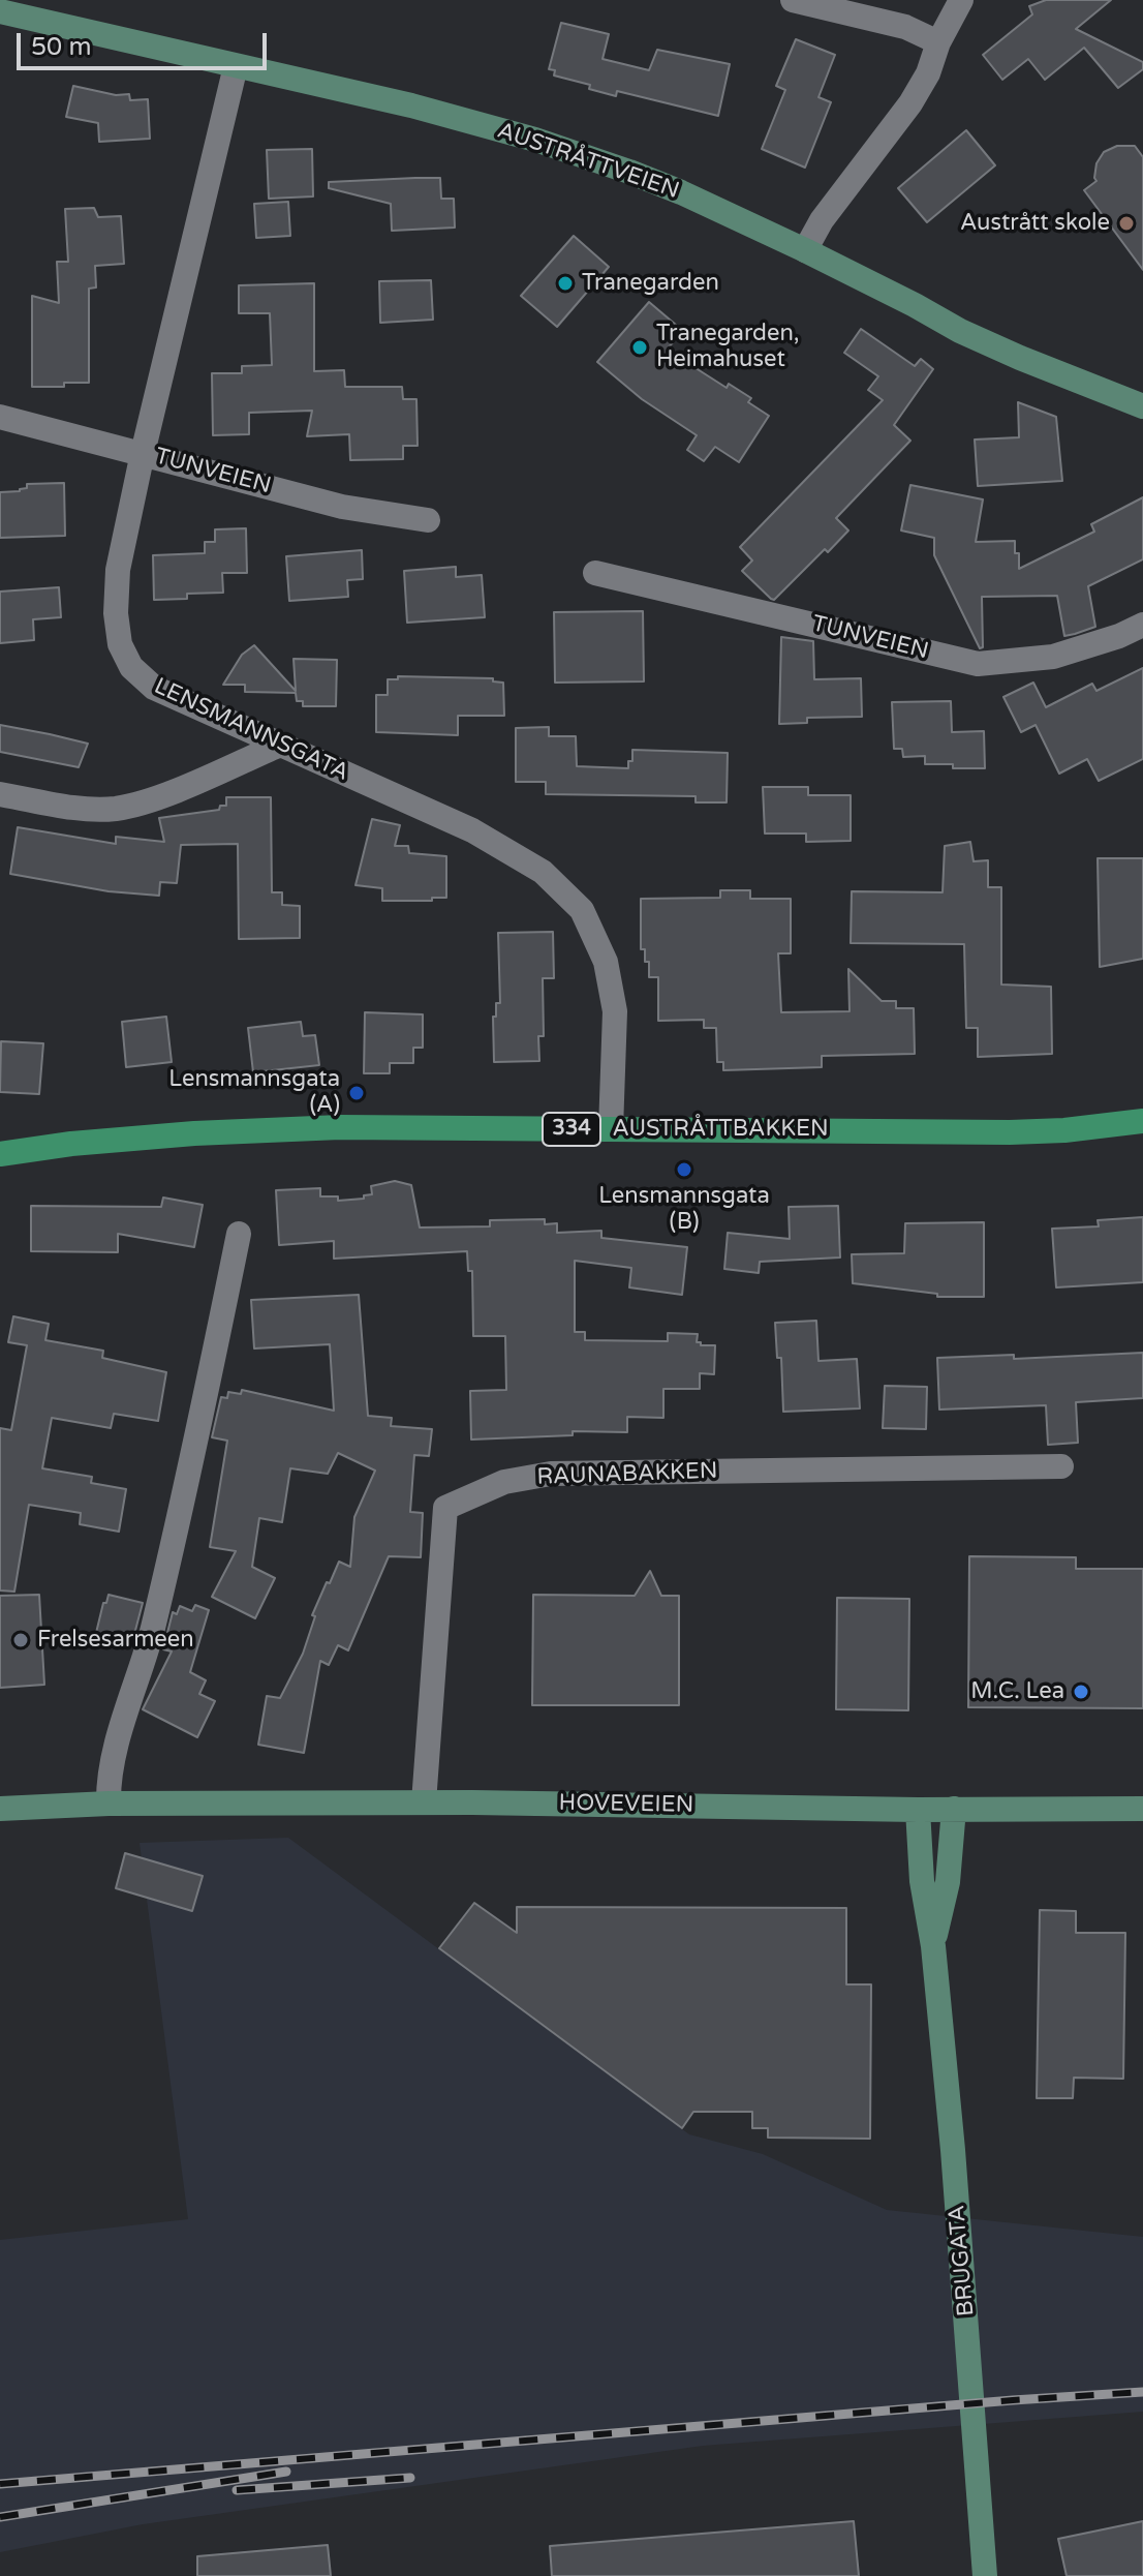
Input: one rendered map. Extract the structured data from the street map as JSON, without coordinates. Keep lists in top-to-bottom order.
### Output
{
  "streets": {
    "main road": [
      "AUSTRÅTTVEIEN",
      "334",
      "AUSTRÅTTBAKKEN",
      "HOVEVEIEN",
      "BRUGATA"
    ],
    "street": ["TUNVEIEN", "LENSMANNSGATA", "RAUNABAKKEN"]
  },
  "crossings": [
    ["AUSTRÅTTVEIEN", "LENSMANNSGATA"],
    ["TUNVEIEN", "LENSMANNSGATA"],
    ["LENSMANNSGATA", "AUSTRÅTTBAKKEN"],
    ["RAUNABAKKEN", "HOVEVEIEN"],
    ["HOVEVEIEN", "BRUGATA"]
  ],
  "places": [
    "Austrått skole",
    "Tranegarden",
    "Tranegarden, Heimahuset",
    "Lensmannsgata (A)",
    "Lensmannsgata (B)",
    "Frelsesarmeen",
    "M.C. Lea"
  ],
  "scale_bar": "50 m"
}
